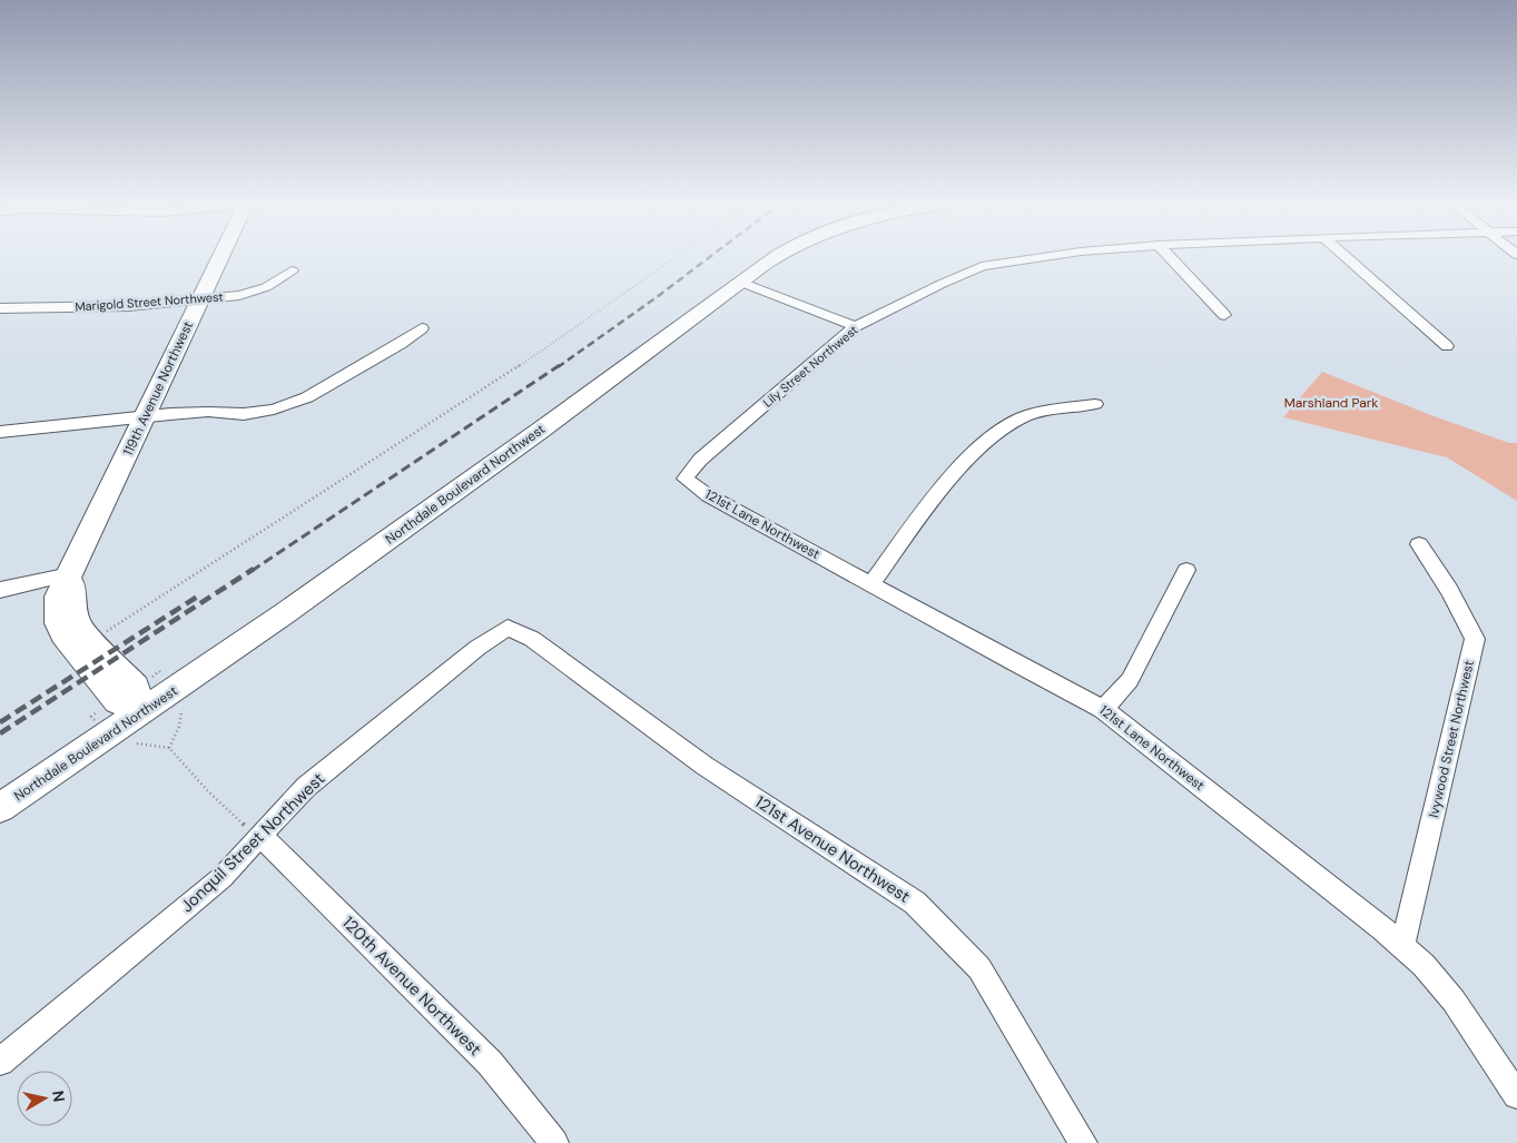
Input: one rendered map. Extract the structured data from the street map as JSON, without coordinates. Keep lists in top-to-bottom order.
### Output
{
  "streets": {
    "street": [
      "Marigold Street Northwest",
      "Lily Street Northwest",
      "119th Avenue Northwest",
      "Northdale Boulevard Northwest",
      "121st Lane Northwest",
      "Ivywood Street Northwest",
      "Jonquil Street Northwest",
      "121st Avenue Northwest",
      "120th Avenue Northwest"
    ]
  },
  "crossings": [
    ["Marigold Street Northwest", "119th Avenue Northwest"],
    ["Lily Street Northwest", "121st Lane Northwest"],
    ["119th Avenue Northwest", "Northdale Boulevard Northwest"],
    ["121st Lane Northwest", "Ivywood Street Northwest"],
    ["Jonquil Street Northwest", "121st Avenue Northwest"],
    ["Jonquil Street Northwest", "120th Avenue Northwest"]
  ],
  "parks": ["Marshland Park"],
  "north": "right"
}
